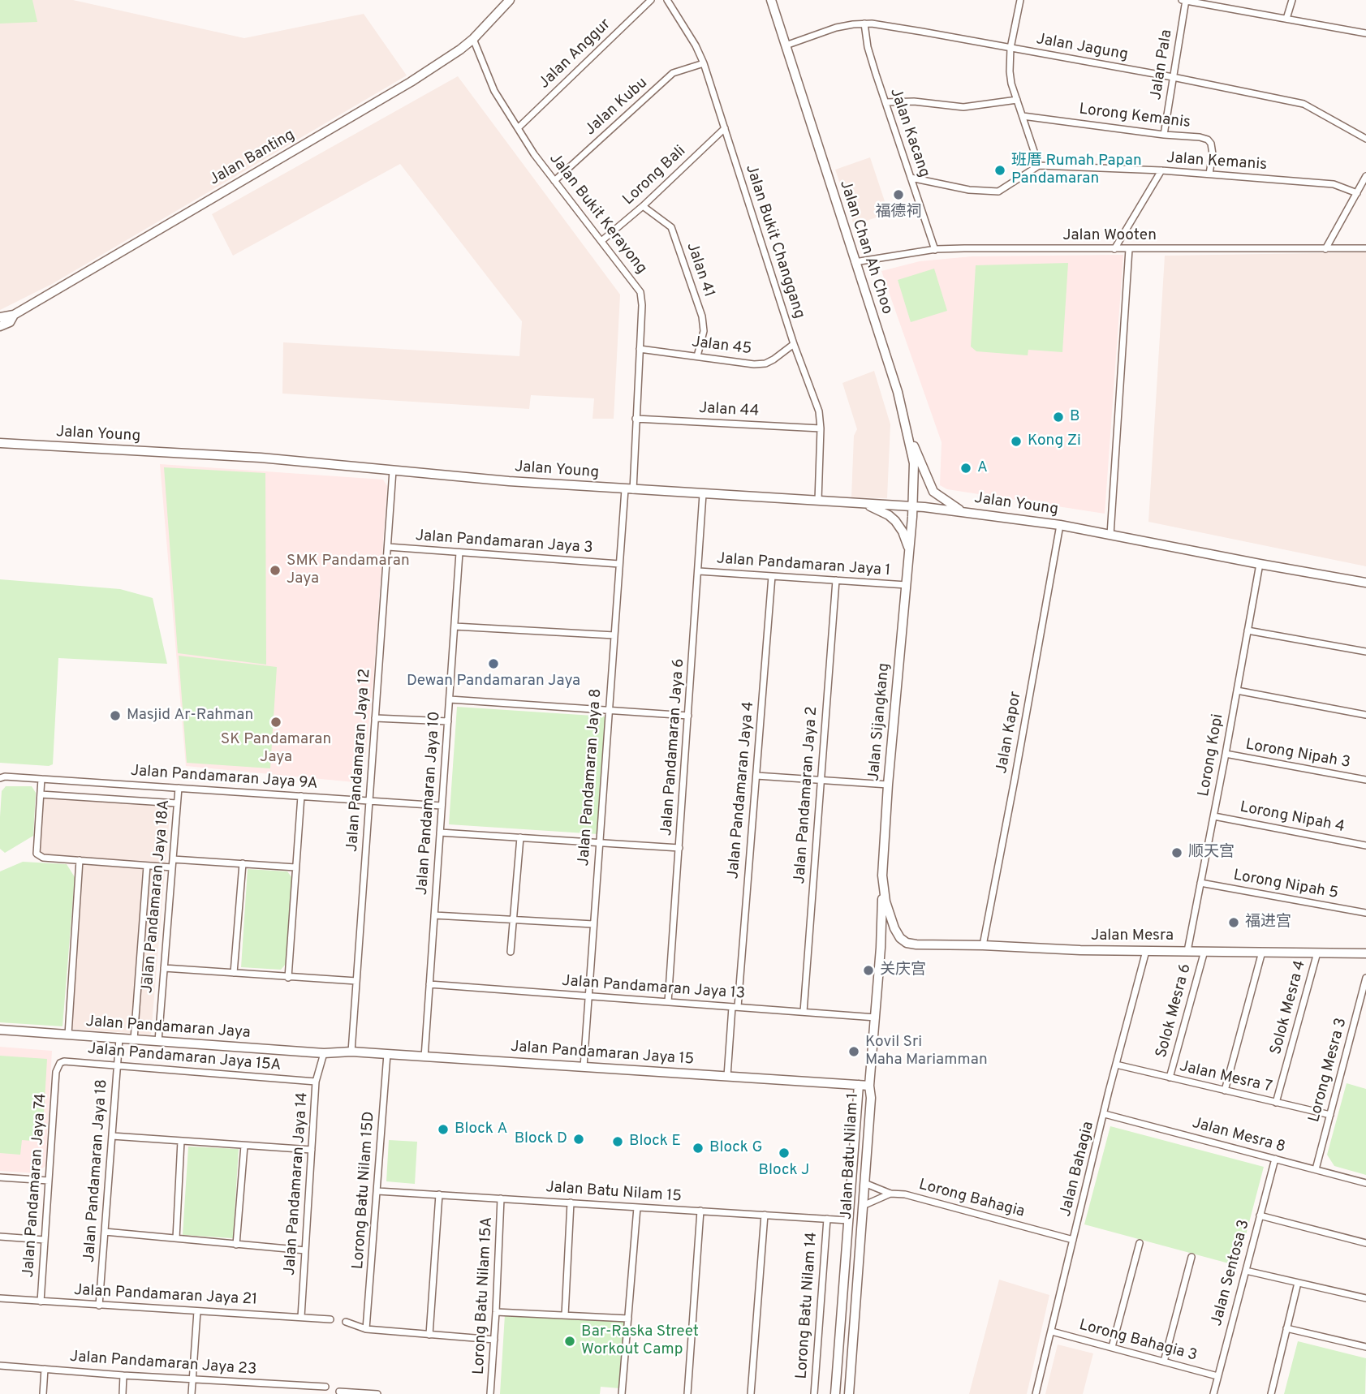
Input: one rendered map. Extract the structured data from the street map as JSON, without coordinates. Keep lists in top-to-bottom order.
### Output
{
  "streets": {
    "main road": [
      "Jalan Banting",
      "Jalan Chan Ah Choo",
      "Jalan Young",
      "Jalan Sijangkang",
      "Jalan Mesra",
      "Jalan Pandamaran Jaya",
      "Jalan Pandamaran Jaya 15",
      "Jalan Batu Nilam 1"
    ],
    "street": [
      "Jalan Jagung",
      "Jalan Anggur",
      "Jalan Pala",
      "Jalan Kubu",
      "Lorong Kemanis",
      "Jalan Kacang",
      "Jalan Kemanis",
      "Lorong Bali",
      "Jalan Bukit Kerayong",
      "Jalan Wooten",
      "Jalan Bukit Changgang",
      "Jalan 41",
      "Jalan 45",
      "Jalan 44",
      "Jalan Pandamaran Jaya 3",
      "Jalan Pandamaran Jaya 1",
      "Jalan Kapor",
      "Jalan Pandamaran Jaya 6",
      "Lorong Nipah 3",
      "Lorong Kopi",
      "Jalan Pandamaran Jaya 12",
      "Jalan Pandamaran Jaya 8",
      "Jalan Pandamaran Jaya 9A",
      "Jalan Pandamaran Jaya 4",
      "Jalan Pandamaran Jaya 2",
      "Jalan Pandamaran Jaya 10",
      "Lorong Nipah 4",
      "Lorong Nipah 5",
      "Jalan Pandamaran Jaya 18A",
      "Jalan Pandamaran Jaya 13",
      "Solok Mesra 4",
      "Solok Mesra 6",
      "Jalan Pandamaran Jaya 15A",
      "Lorong Mesra 3",
      "Jalan Mesra 7",
      "Jalan Mesra 8",
      "Jalan Bahagia",
      "Jalan Pandamaran Jaya 18",
      "Jalan Pandamaran Jaya 14",
      "Jalan Pandamaran Jaya 74",
      "Lorong Batu Nilam 15D",
      "Jalan Batu Nilam 15",
      "Lorong Bahagia",
      "Jalan Sentosa 3",
      "Jalan Pandamaran Jaya 21",
      "Lorong Batu Nilam 15A",
      "Lorong Batu Nilam 14",
      "Lorong Bahagia 3",
      "Jalan Pandamaran Jaya 23"
    ]
  },
  "crossings": [
    ["Jalan Jagung", "Jalan Pala"],
    ["Jalan Jagung", "Jalan Kacang"],
    ["Jalan Jagung", "Jalan Chan Ah Choo"],
    ["Jalan Anggur", "Jalan Bukit Kerayong"],
    ["Jalan Pala", "Lorong Kemanis"],
    ["Jalan Kubu", "Jalan Bukit Kerayong"],
    ["Jalan Kubu", "Jalan Bukit Changgang"],
    ["Lorong Kemanis", "Jalan Kemanis"],
    ["Jalan Kacang", "Jalan Wooten"],
    ["Jalan Banting", "Jalan Bukit Kerayong"],
    ["Lorong Bali", "Jalan Bukit Kerayong"],
    ["Lorong Bali", "Jalan Bukit Changgang"],
    ["Lorong Bali", "Jalan 41"],
    ["Jalan Bukit Kerayong", "Jalan 45"],
    ["Jalan Bukit Kerayong", "Jalan 44"],
    ["Jalan Bukit Kerayong", "Jalan Young"],
    ["Jalan Bukit Kerayong", "Jalan Pandamaran Jaya 8"],
    ["Jalan Wooten", "Jalan Chan Ah Choo"],
    ["Jalan Bukit Changgang", "Jalan 45"],
    ["Jalan Bukit Changgang", "Jalan 44"],
    ["Jalan Bukit Changgang", "Jalan Young"],
    ["Jalan Chan Ah Choo", "Jalan Young"],
    ["Jalan Chan Ah Choo", "Jalan Sijangkang"],
    ["Jalan 41", "Jalan 45"],
    ["Jalan Young", "Jalan Sijangkang"],
    ["Jalan Young", "Jalan Kapor"],
    ["Jalan Young", "Jalan Pandamaran Jaya 6"],
    ["Jalan Young", "Lorong Kopi"],
    ["Jalan Young", "Jalan Pandamaran Jaya 12"],
    ["Jalan Young", "Jalan Pandamaran Jaya 8"],
    ["Jalan Pandamaran Jaya 3", "Jalan Pandamaran Jaya 12"],
    ["Jalan Pandamaran Jaya 3", "Jalan Pandamaran Jaya 8"],
    ["Jalan Pandamaran Jaya 3", "Jalan Pandamaran Jaya 10"],
    ["Jalan Pandamaran Jaya 1", "Jalan Sijangkang"],
    ["Jalan Pandamaran Jaya 1", "Jalan Pandamaran Jaya 6"],
    ["Jalan Pandamaran Jaya 1", "Jalan Pandamaran Jaya 4"],
    ["Jalan Pandamaran Jaya 1", "Jalan Pandamaran Jaya 2"],
    ["Jalan Sijangkang", "Jalan Mesra"],
    ["Jalan Sijangkang", "Jalan Batu Nilam 1"],
    ["Jalan Kapor", "Jalan Mesra"],
    ["Jalan Pandamaran Jaya 6", "Jalan Pandamaran Jaya 13"],
    ["Lorong Nipah 3", "Lorong Kopi"],
    ["Lorong Kopi", "Lorong Nipah 4"],
    ["Lorong Kopi", "Lorong Nipah 5"],
    ["Lorong Kopi", "Jalan Mesra"],
    ["Jalan Pandamaran Jaya 12", "Jalan Pandamaran Jaya 9A"],
    ["Jalan Pandamaran Jaya 12", "Jalan Pandamaran Jaya 15"],
    ["Jalan Pandamaran Jaya 8", "Jalan Pandamaran Jaya 13"],
    ["Jalan Pandamaran Jaya 8", "Jalan Pandamaran Jaya 15"],
    ["Jalan Pandamaran Jaya 9A", "Jalan Pandamaran Jaya 10"],
    ["Jalan Pandamaran Jaya 9A", "Jalan Pandamaran Jaya 18A"],
    ["Jalan Pandamaran Jaya 4", "Jalan Pandamaran Jaya 13"],
    ["Jalan Pandamaran Jaya 4", "Jalan Pandamaran Jaya 15"],
    ["Jalan Pandamaran Jaya 2", "Jalan Pandamaran Jaya 13"],
    ["Jalan Pandamaran Jaya 10", "Jalan Pandamaran Jaya 13"],
    ["Jalan Pandamaran Jaya 10", "Jalan Pandamaran Jaya 15"],
    ["Jalan Pandamaran Jaya 18A", "Jalan Pandamaran Jaya"],
    ["Jalan Mesra", "Solok Mesra 4"],
    ["Jalan Mesra", "Solok Mesra 6"],
    ["Jalan Mesra", "Jalan Bahagia"],
    ["Jalan Pandamaran Jaya 13", "Jalan Batu Nilam 1"],
    ["Solok Mesra 4", "Jalan Mesra 7"],
    ["Solok Mesra 6", "Jalan Mesra 7"],
    ["Jalan Pandamaran Jaya", "Jalan Pandamaran Jaya 15"],
    ["Jalan Pandamaran Jaya", "Jalan Pandamaran Jaya 18"],
    ["Jalan Pandamaran Jaya", "Jalan Pandamaran Jaya 14"],
    ["Jalan Pandamaran Jaya 15", "Jalan Batu Nilam 1"],
    ["Jalan Pandamaran Jaya 15", "Lorong Batu Nilam 15D"],
    ["Jalan Pandamaran Jaya 15A", "Jalan Pandamaran Jaya 18"],
    ["Jalan Pandamaran Jaya 15A", "Jalan Pandamaran Jaya 14"],
    ["Jalan Pandamaran Jaya 15A", "Jalan Pandamaran Jaya 74"],
    ["Lorong Mesra 3", "Jalan Mesra 7"],
    ["Lorong Mesra 3", "Jalan Mesra 8"],
    ["Jalan Mesra 7", "Jalan Bahagia"],
    ["Jalan Mesra 8", "Jalan Bahagia"],
    ["Jalan Mesra 8", "Jalan Sentosa 3"],
    ["Jalan Batu Nilam 1", "Jalan Batu Nilam 15"],
    ["Jalan Batu Nilam 1", "Lorong Bahagia"],
    ["Jalan Bahagia", "Lorong Bahagia"],
    ["Jalan Bahagia", "Lorong Bahagia 3"],
    ["Jalan Pandamaran Jaya 18", "Jalan Pandamaran Jaya 21"],
    ["Jalan Pandamaran Jaya 14", "Jalan Pandamaran Jaya 21"],
    ["Jalan Pandamaran Jaya 74", "Jalan Pandamaran Jaya 21"],
    ["Lorong Batu Nilam 15D", "Jalan Batu Nilam 15"],
    ["Jalan Batu Nilam 15", "Lorong Batu Nilam 15A"],
    ["Jalan Batu Nilam 15", "Lorong Batu Nilam 14"],
    ["Jalan Sentosa 3", "Lorong Bahagia 3"]
  ],
  "places": [
    "班厝 Rumah Papan Pandamaran",
    "福德祠",
    "B",
    "Kong Zi",
    "A",
    "SMK Pandamaran Jaya",
    "Dewan Pandamaran Jaya",
    "Masjid Ar-Rahman",
    "SK Pandamaran Jaya",
    "顺天宫",
    "福进宫",
    "关庆宫",
    "Kovil Sri Maha Mariamman",
    "Block A",
    "Block D",
    "Block E",
    "Block G",
    "Block J",
    "Bar-Raska Street Workout Camp"
  ]
}
